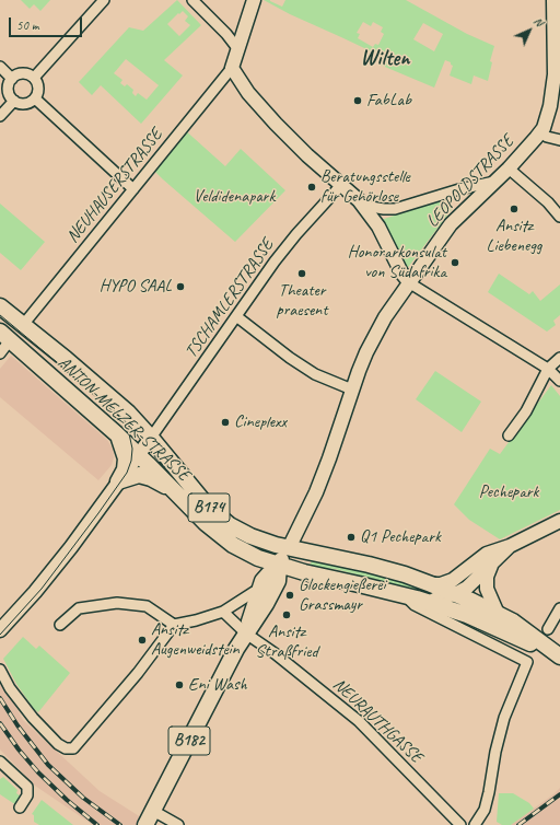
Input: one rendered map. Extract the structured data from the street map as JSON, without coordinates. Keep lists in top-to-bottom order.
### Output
{
  "streets": {
    "main road": [
      "LEOPOLDSTRASSE",
      "ANTON-MELZER-STRASSE",
      "B174",
      "B182"
    ],
    "street": ["NEUHAUSERSTRASSE", "TSCHAMLERSTRASSE", "NEURAUTHGASSE"]
  },
  "crossings": [
    ["LEOPOLDSTRASSE", "ANTON-MELZER-STRASSE"],
    ["LEOPOLDSTRASSE", "B174"],
    ["LEOPOLDSTRASSE", "NEURAUTHGASSE"],
    ["NEUHAUSERSTRASSE", "ANTON-MELZER-STRASSE"],
    ["NEUHAUSERSTRASSE", "B174"],
    ["TSCHAMLERSTRASSE", "ANTON-MELZER-STRASSE"],
    ["ANTON-MELZER-STRASSE", "B174"]
  ],
  "districts": ["Wilten"],
  "parks": ["Veldidenapark", "Pechepark"],
  "places": [
    "FabLab",
    "Beratungsstelle für Gehörlose",
    "Ansitz Liebenegg",
    "Honorarkonsulat von Südafrika",
    "Theater praesent",
    "HYPO SAAL",
    "Cineplexx",
    "Q1 Pechepark",
    "Glockengießerei Grassmayr",
    "Ansitz Straßfried",
    "Ansitz Augenweidstein",
    "Eni Wash"
  ],
  "scale_bar": "50 m",
  "north": "top right"
}
